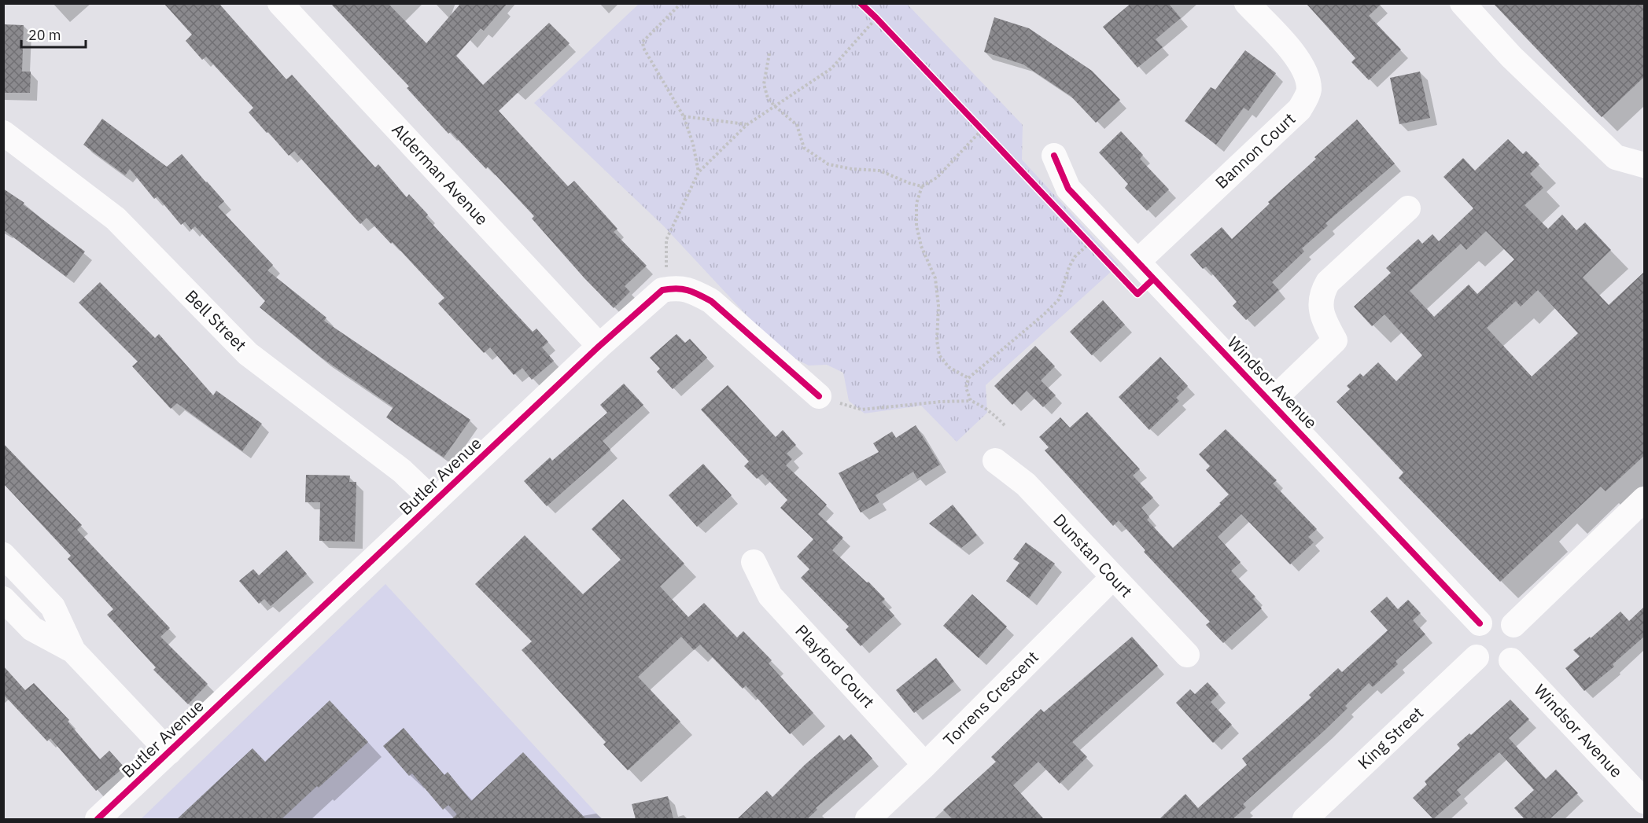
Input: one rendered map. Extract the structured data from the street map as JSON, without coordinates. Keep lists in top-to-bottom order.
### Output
{
  "streets": {
    "street": [
      "Bannon Court",
      "Alderman Avenue",
      "Bell Street",
      "Windsor Avenue",
      "Butler Avenue",
      "Dunstan Court",
      "Playford Court",
      "Torrens Crescent",
      "King Street"
    ]
  },
  "crossings": [
    ["Bannon Court", "Windsor Avenue"],
    ["Alderman Avenue", "Butler Avenue"],
    ["Bell Street", "Butler Avenue"],
    ["Windsor Avenue", "King Street"],
    ["Dunstan Court", "Torrens Crescent"],
    ["Playford Court", "Torrens Crescent"]
  ],
  "scale_bar": "20 m"
}
